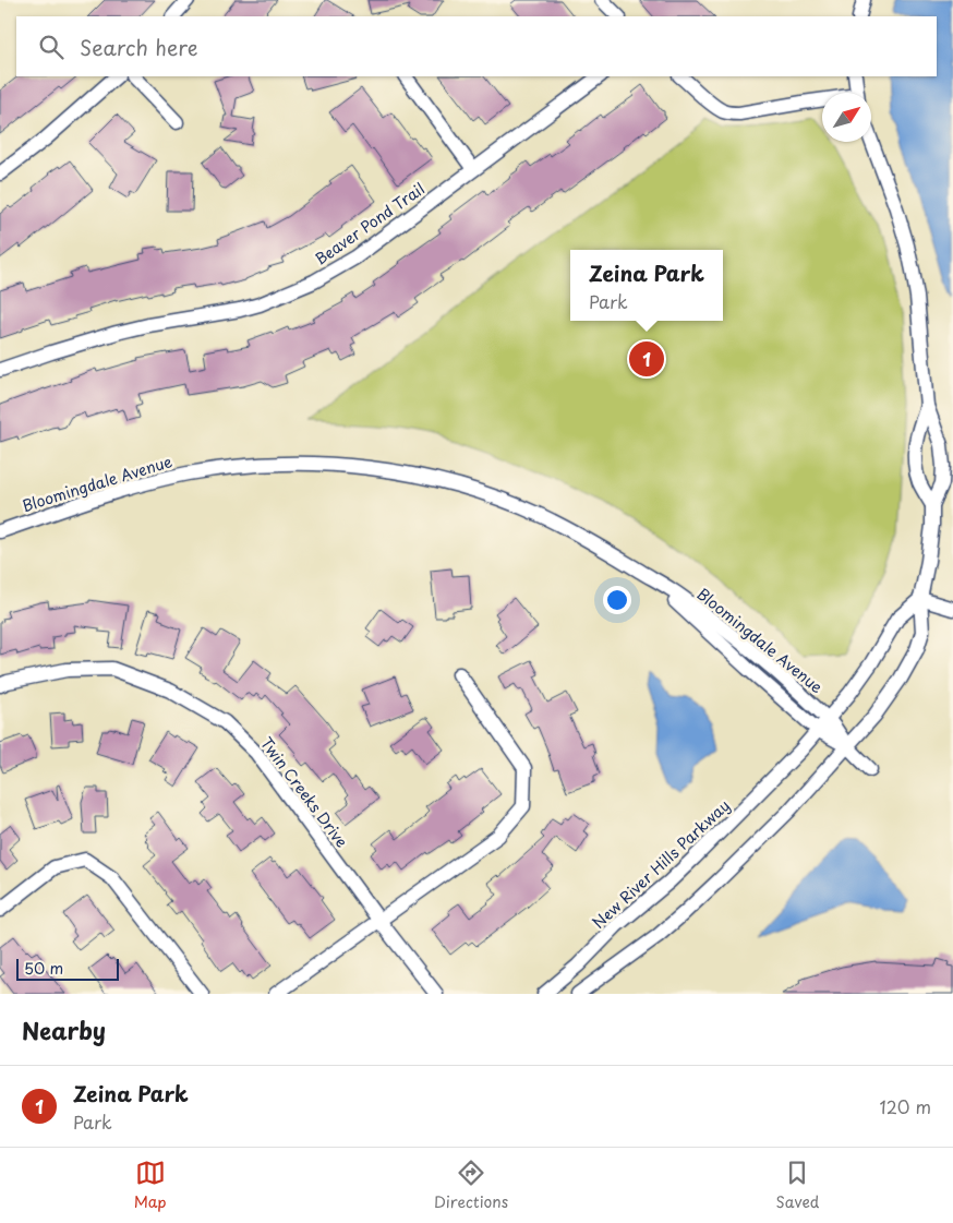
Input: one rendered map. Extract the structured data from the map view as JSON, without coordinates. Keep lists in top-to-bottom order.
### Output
{
  "streets": {
    "street": [
      "Beaver Pond Trail",
      "Bloomingdale Avenue",
      "Twin Creeks Drive",
      "New River Hills Parkway"
    ]
  },
  "crossings": [
    ["Bloomingdale Avenue", "New River Hills Parkway"]
  ],
  "scale_bar": "50 m",
  "north": "top right",
  "page": {
    "search": "Search here",
    "popup": ["Zeina Park", "Park"],
    "pins": "1",
    "scale": "50 m",
    "heading": "Nearby",
    "list": [
      {
        "mark": "1",
        "name": "Zeina Park",
        "note": "Park",
        "value": "120 m"
      }
    ],
    "nav": ["Map", "Directions", "Saved"]
  }
}
